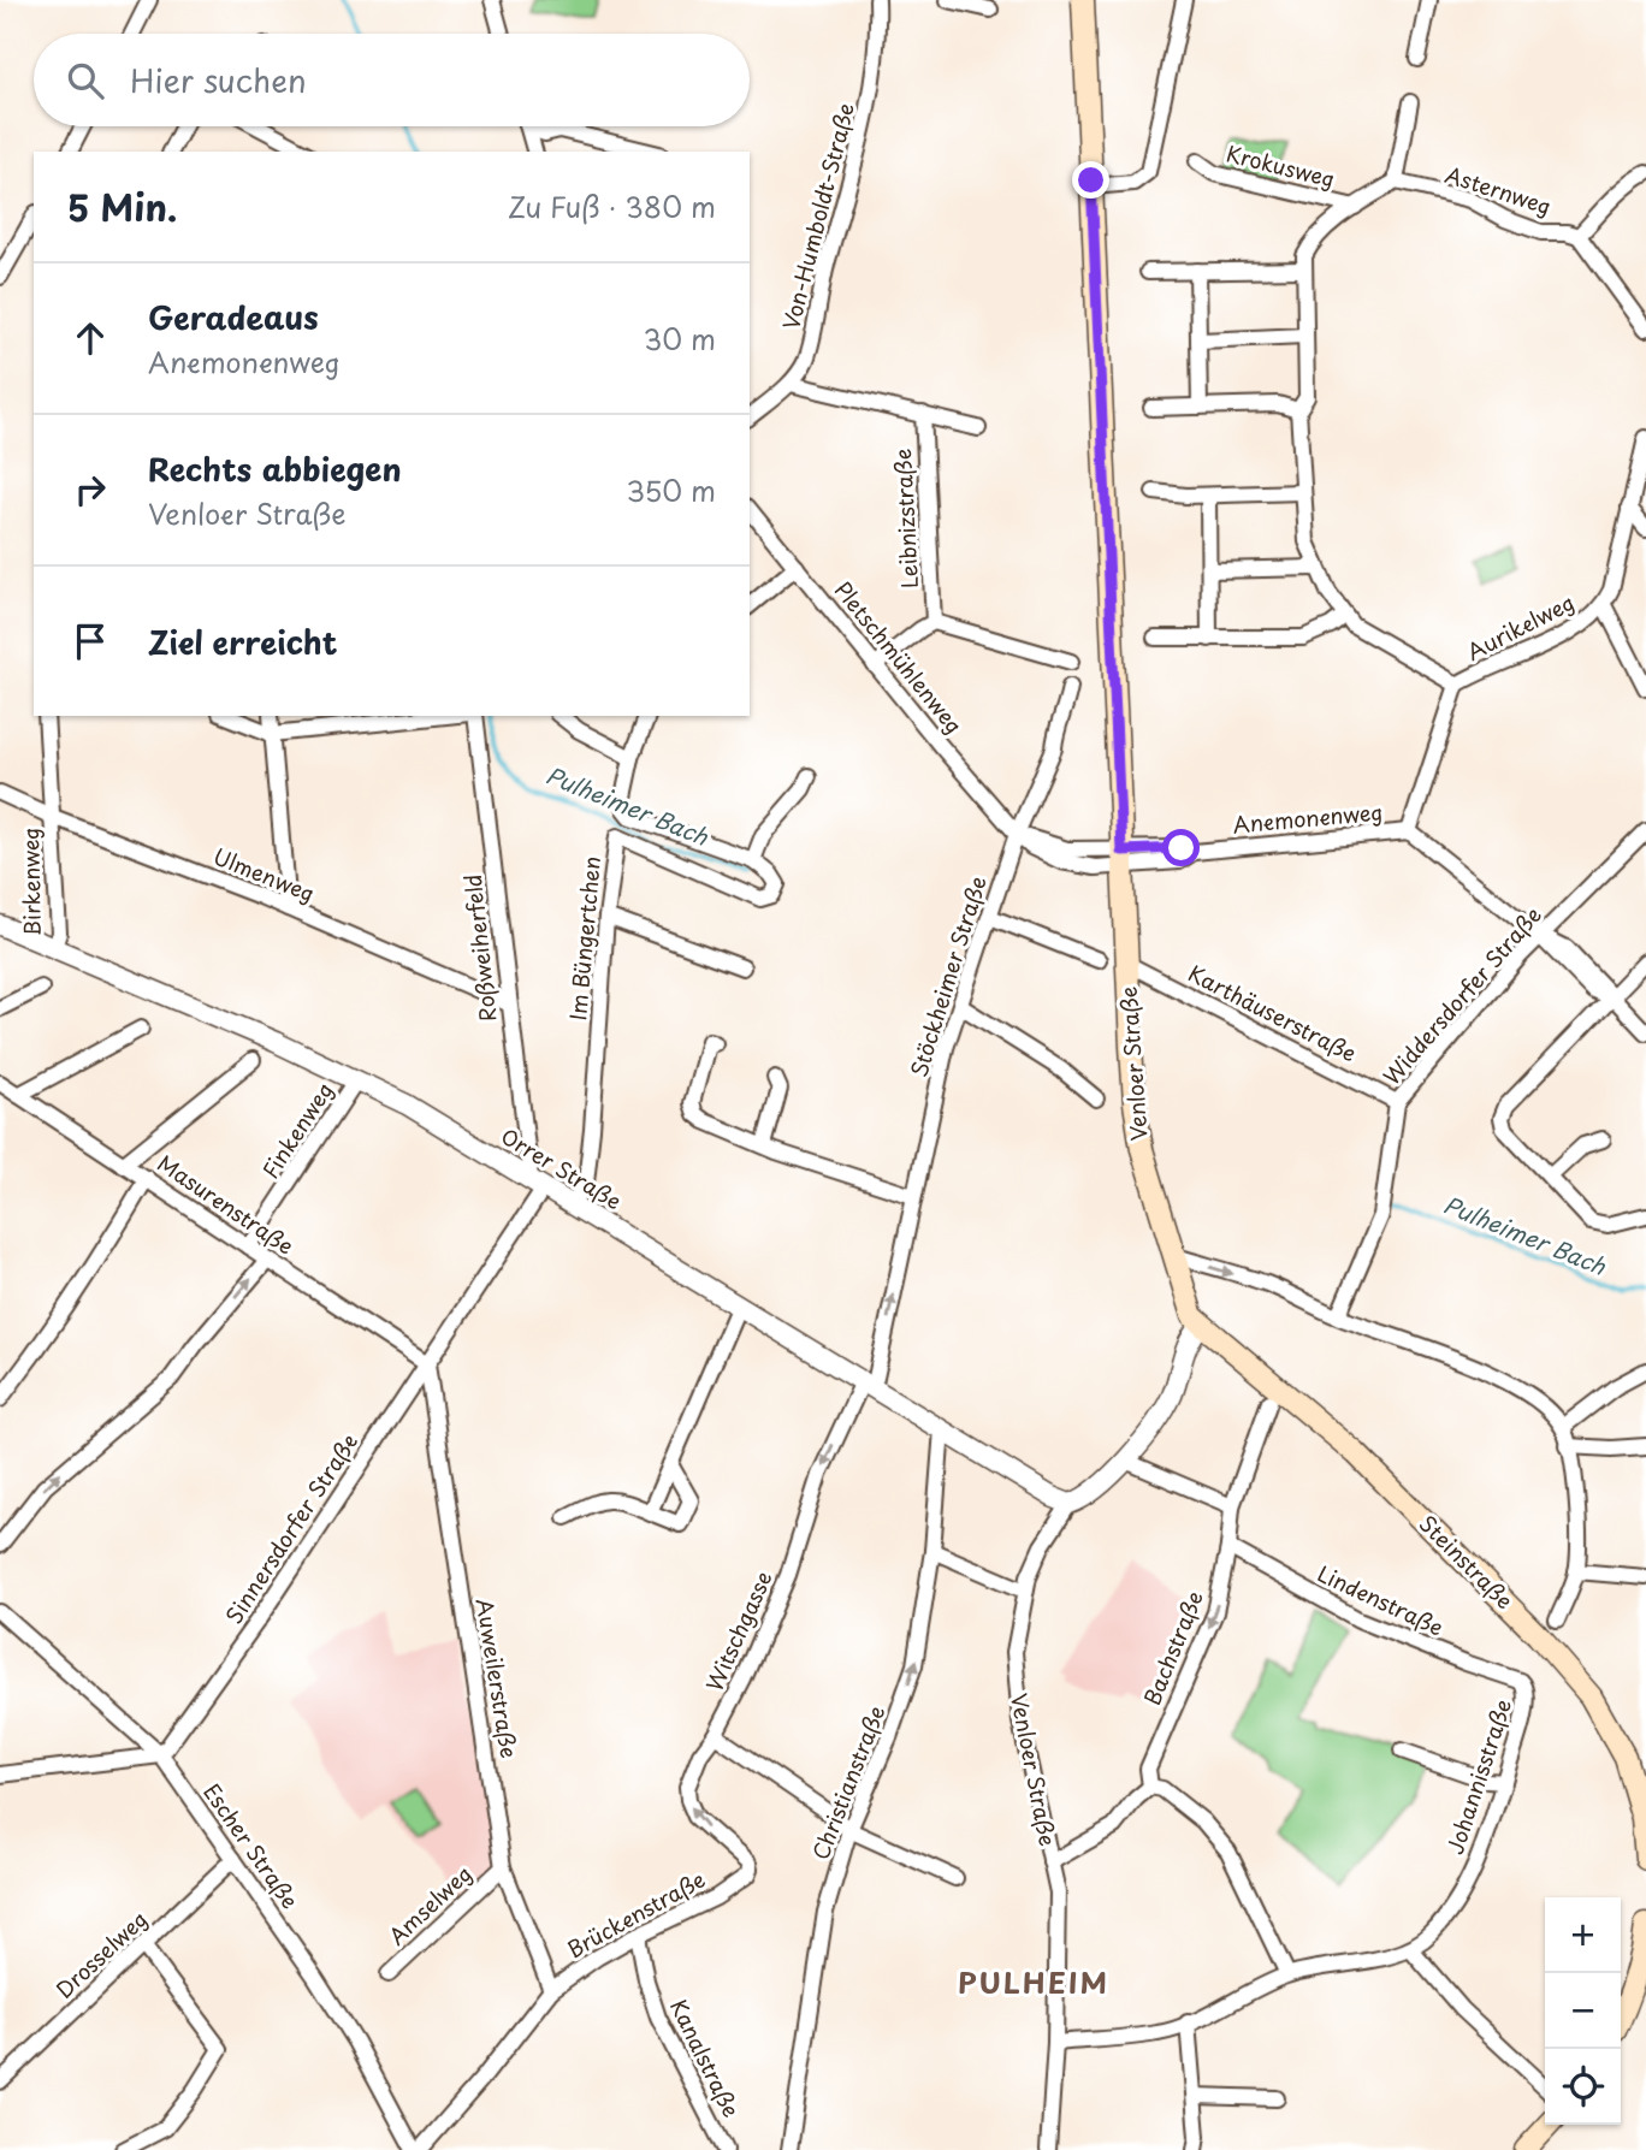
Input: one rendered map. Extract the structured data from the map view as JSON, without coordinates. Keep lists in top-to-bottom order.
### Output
{
  "streets": {
    "main road": ["Venloer Straße", "Steinstraße"],
    "street": [
      "Krokusweg",
      "Asternweg",
      "Von-Humboldt-Straße",
      "Leibnizstraße",
      "Aurikelweg",
      "Pletschmühlenweg",
      "Anemonenweg",
      "Ulmenweg",
      "Birkenweg",
      "Im Büngertchen",
      "Roßweiherfeld",
      "Stöckheimer Straße",
      "Widdersdorfer Straße",
      "Karthäuserstraße",
      "Finkenweg",
      "Orrer Straße",
      "Masurenstraße",
      "Sinnersdorfer Straße",
      "Lindenstraße",
      "Witschgasse",
      "Bachstraße",
      "Auweilerstraße",
      "Johannisstraße",
      "Christianstraße",
      "Escher Straße",
      "Amselweg",
      "Brückenstraße",
      "Drosselweg",
      "Kanalstraße"
    ]
  },
  "crossings": [
    ["Aurikelweg", "Anemonenweg"],
    ["Pletschmühlenweg", "Stöckheimer Straße"],
    ["Anemonenweg", "Widdersdorfer Straße"],
    ["Anemonenweg", "Venloer Straße"],
    ["Ulmenweg", "Birkenweg"],
    ["Ulmenweg", "Roßweiherfeld"],
    ["Birkenweg", "Orrer Straße"],
    ["Im Büngertchen", "Orrer Straße"],
    ["Roßweiherfeld", "Orrer Straße"],
    ["Roßweiherfeld", "Sinnersdorfer Straße"],
    ["Stöckheimer Straße", "Orrer Straße"],
    ["Stöckheimer Straße", "Witschgasse"],
    ["Widdersdorfer Straße", "Karthäuserstraße"],
    ["Karthäuserstraße", "Venloer Straße"],
    ["Venloer Straße", "Orrer Straße"],
    ["Venloer Straße", "Steinstraße"],
    ["Finkenweg", "Orrer Straße"],
    ["Finkenweg", "Masurenstraße"],
    ["Orrer Straße", "Sinnersdorfer Straße"],
    ["Orrer Straße", "Witschgasse"],
    ["Orrer Straße", "Christianstraße"],
    ["Masurenstraße", "Sinnersdorfer Straße"],
    ["Masurenstraße", "Auweilerstraße"],
    ["Sinnersdorfer Straße", "Auweilerstraße"],
    ["Sinnersdorfer Straße", "Escher Straße"],
    ["Lindenstraße", "Bachstraße"],
    ["Lindenstraße", "Johannisstraße"],
    ["Witschgasse", "Brückenstraße"],
    ["Auweilerstraße", "Amselweg"],
    ["Auweilerstraße", "Brückenstraße"],
    ["Escher Straße", "Brückenstraße"],
    ["Escher Straße", "Drosselweg"],
    ["Brückenstraße", "Kanalstraße"]
  ],
  "one_way": ["Bachstraße", "Christianstraße"],
  "districts": ["PULHEIM"],
  "water": ["Pulheimer Bach"],
  "page": {
    "search": "Hier suchen",
    "heading": ["5 Min.", "Zu Fuß · 380 m"],
    "list": [
      ["Geradeaus", "Anemonenweg", "30 m"],
      ["Rechts abbiegen", "Venloer Straße", "350 m"],
      "Ziel erreicht"
    ],
    "map_buttons": ["+", "−"]
  }
}
